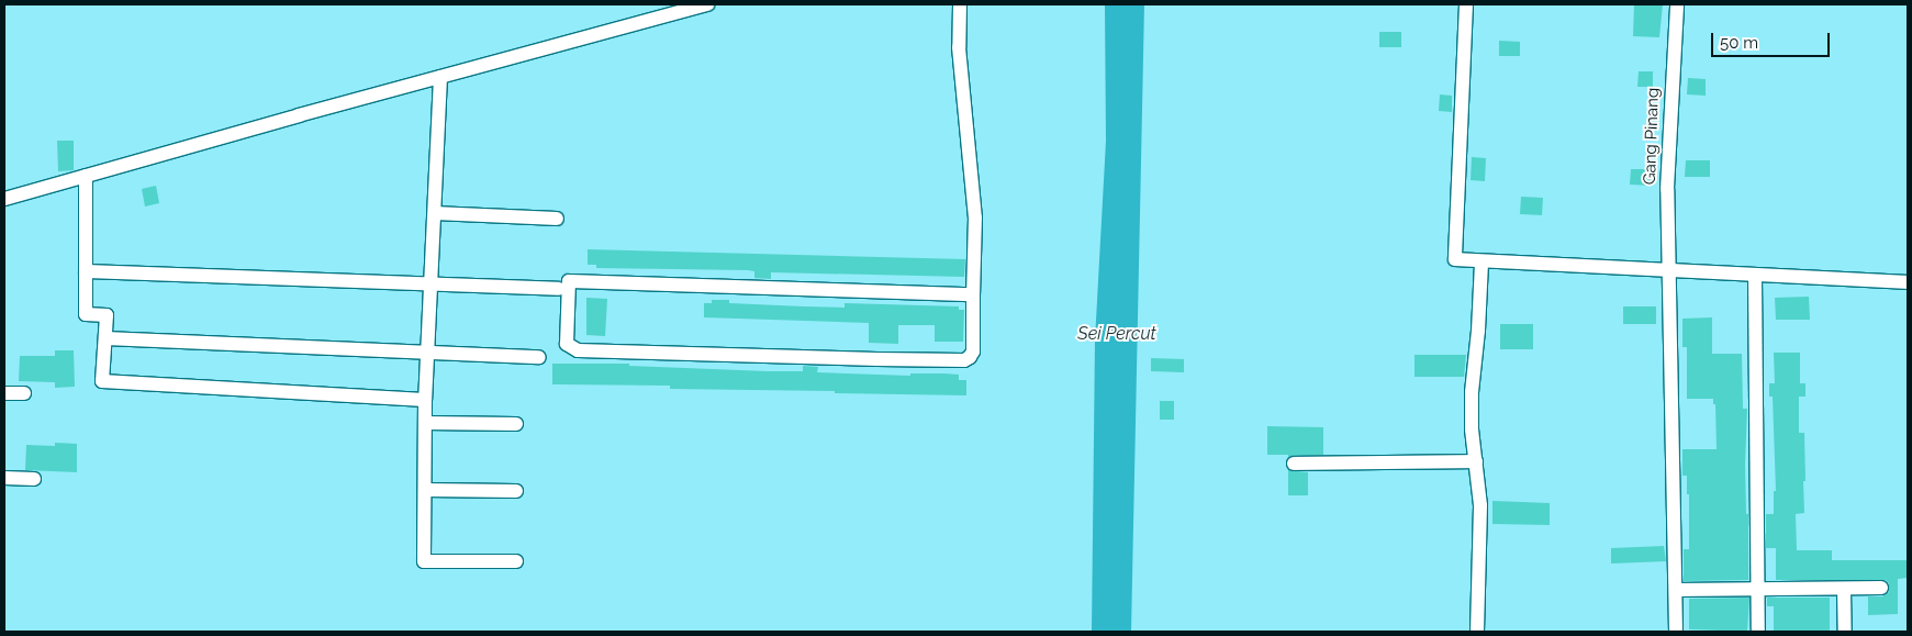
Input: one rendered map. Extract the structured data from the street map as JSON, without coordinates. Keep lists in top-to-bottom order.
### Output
{
  "streets": {
    "street": ["Gang Pinang"]
  },
  "water": ["Sei Percut"],
  "scale_bar": "50 m"
}
